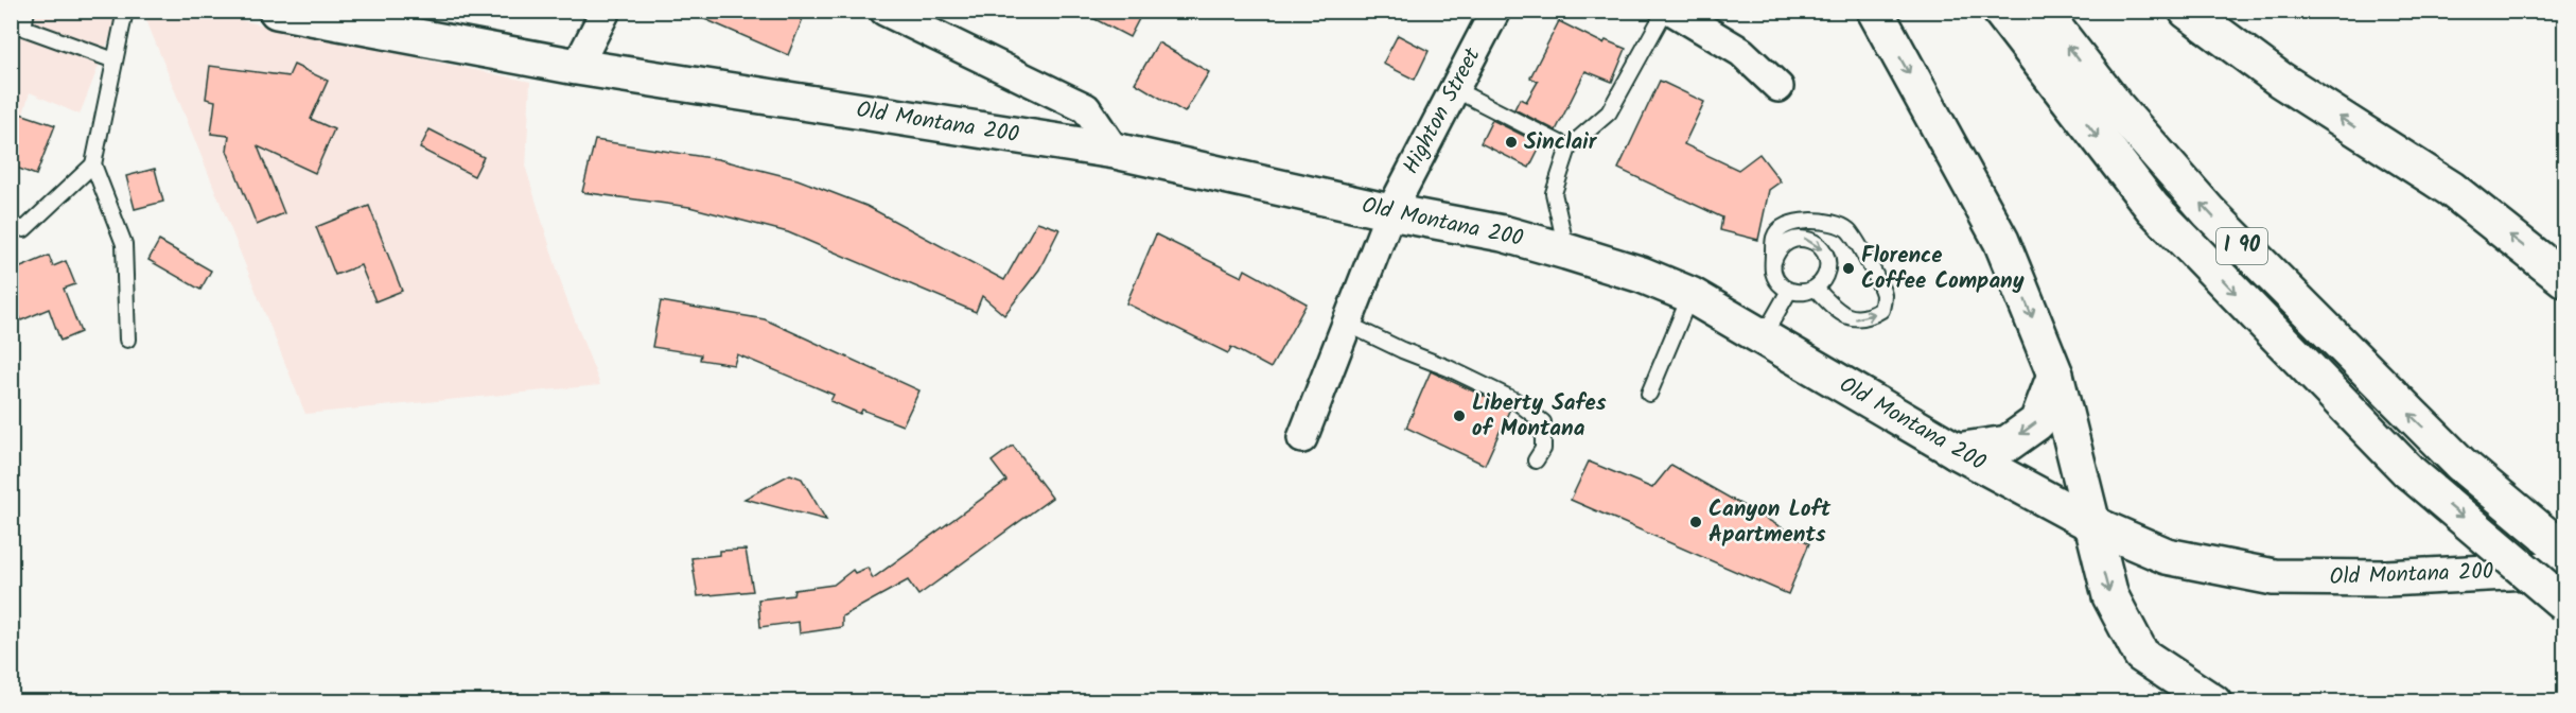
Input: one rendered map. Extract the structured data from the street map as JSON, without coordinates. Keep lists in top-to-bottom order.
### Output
{
  "streets": {
    "main road": ["Old Montana 200", "I 90"],
    "street": ["Highton Street"]
  },
  "crossings": [
    ["Highton Street", "Old Montana 200"],
    ["Old Montana 200", "I 90"]
  ],
  "places": [
    "Sinclair",
    "Florence Coffee Company",
    "Liberty Safes of Montana",
    "Canyon Loft Apartments"
  ]
}
